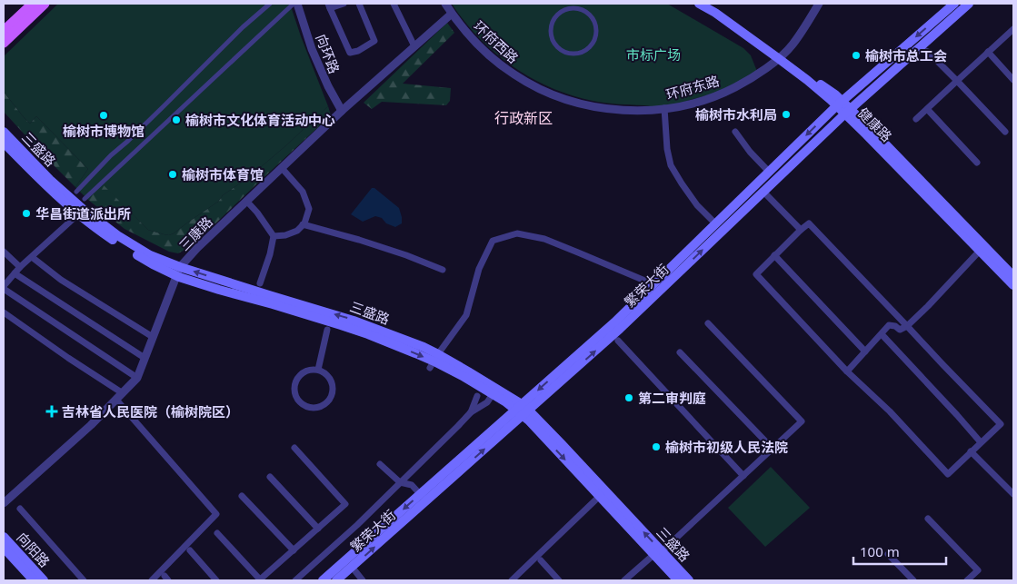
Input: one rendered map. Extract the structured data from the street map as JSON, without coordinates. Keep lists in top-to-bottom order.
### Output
{
  "streets": {
    "main road": [
      "健康路",
      "三盛路",
      "繁荣大街",
      "向阳路"
    ],
    "street": [
      "环府西路",
      "向环路",
      "环府东路",
      "三康路"
    ]
  },
  "crossings": [
    ["环府西路", "环府东路"],
    ["环府西路", "三康路"],
    ["向环路", "三康路"],
    ["环府东路", "健康路"],
    ["健康路", "繁荣大街"],
    ["三盛路", "三康路"],
    ["三盛路", "繁荣大街"]
  ],
  "districts": ["行政新区"],
  "parks": ["市标广场"],
  "places": {
    "other": [
      "榆树市总工会",
      "榆树市水利局",
      "榆树市博物馆",
      "榆树市文化体育活动中心",
      "榆树市体育馆",
      "华昌街道派出所",
      "第二审判庭",
      "榆树市初级人民法院"
    ],
    "health": ["吉林省人民医院（榆树院区）"]
  },
  "scale_bar": "100 m"
}
